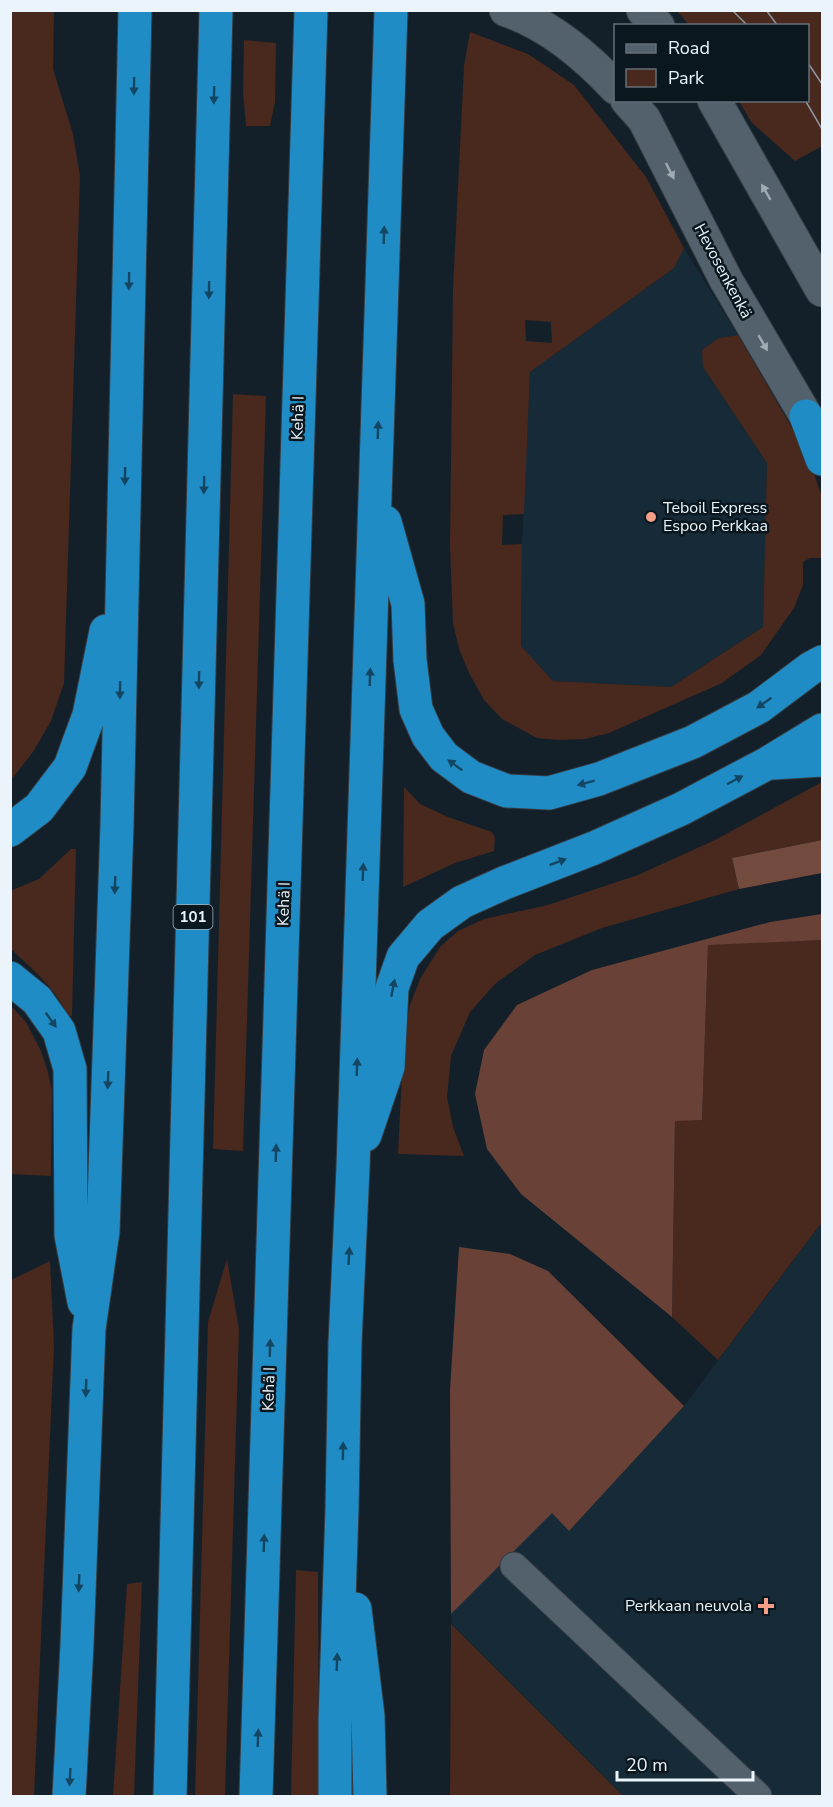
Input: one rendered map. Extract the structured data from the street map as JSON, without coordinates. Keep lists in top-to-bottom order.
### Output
{
  "streets": {
    "highway": ["Kehä I", "101"],
    "main road": ["Hevosenkenkä"]
  },
  "places": {
    "other": ["Teboil Express Espoo Perkkaa"],
    "health": ["Perkkaan neuvola"]
  },
  "legend": ["Road", "Park"],
  "scale_bar": "20 m"
}
